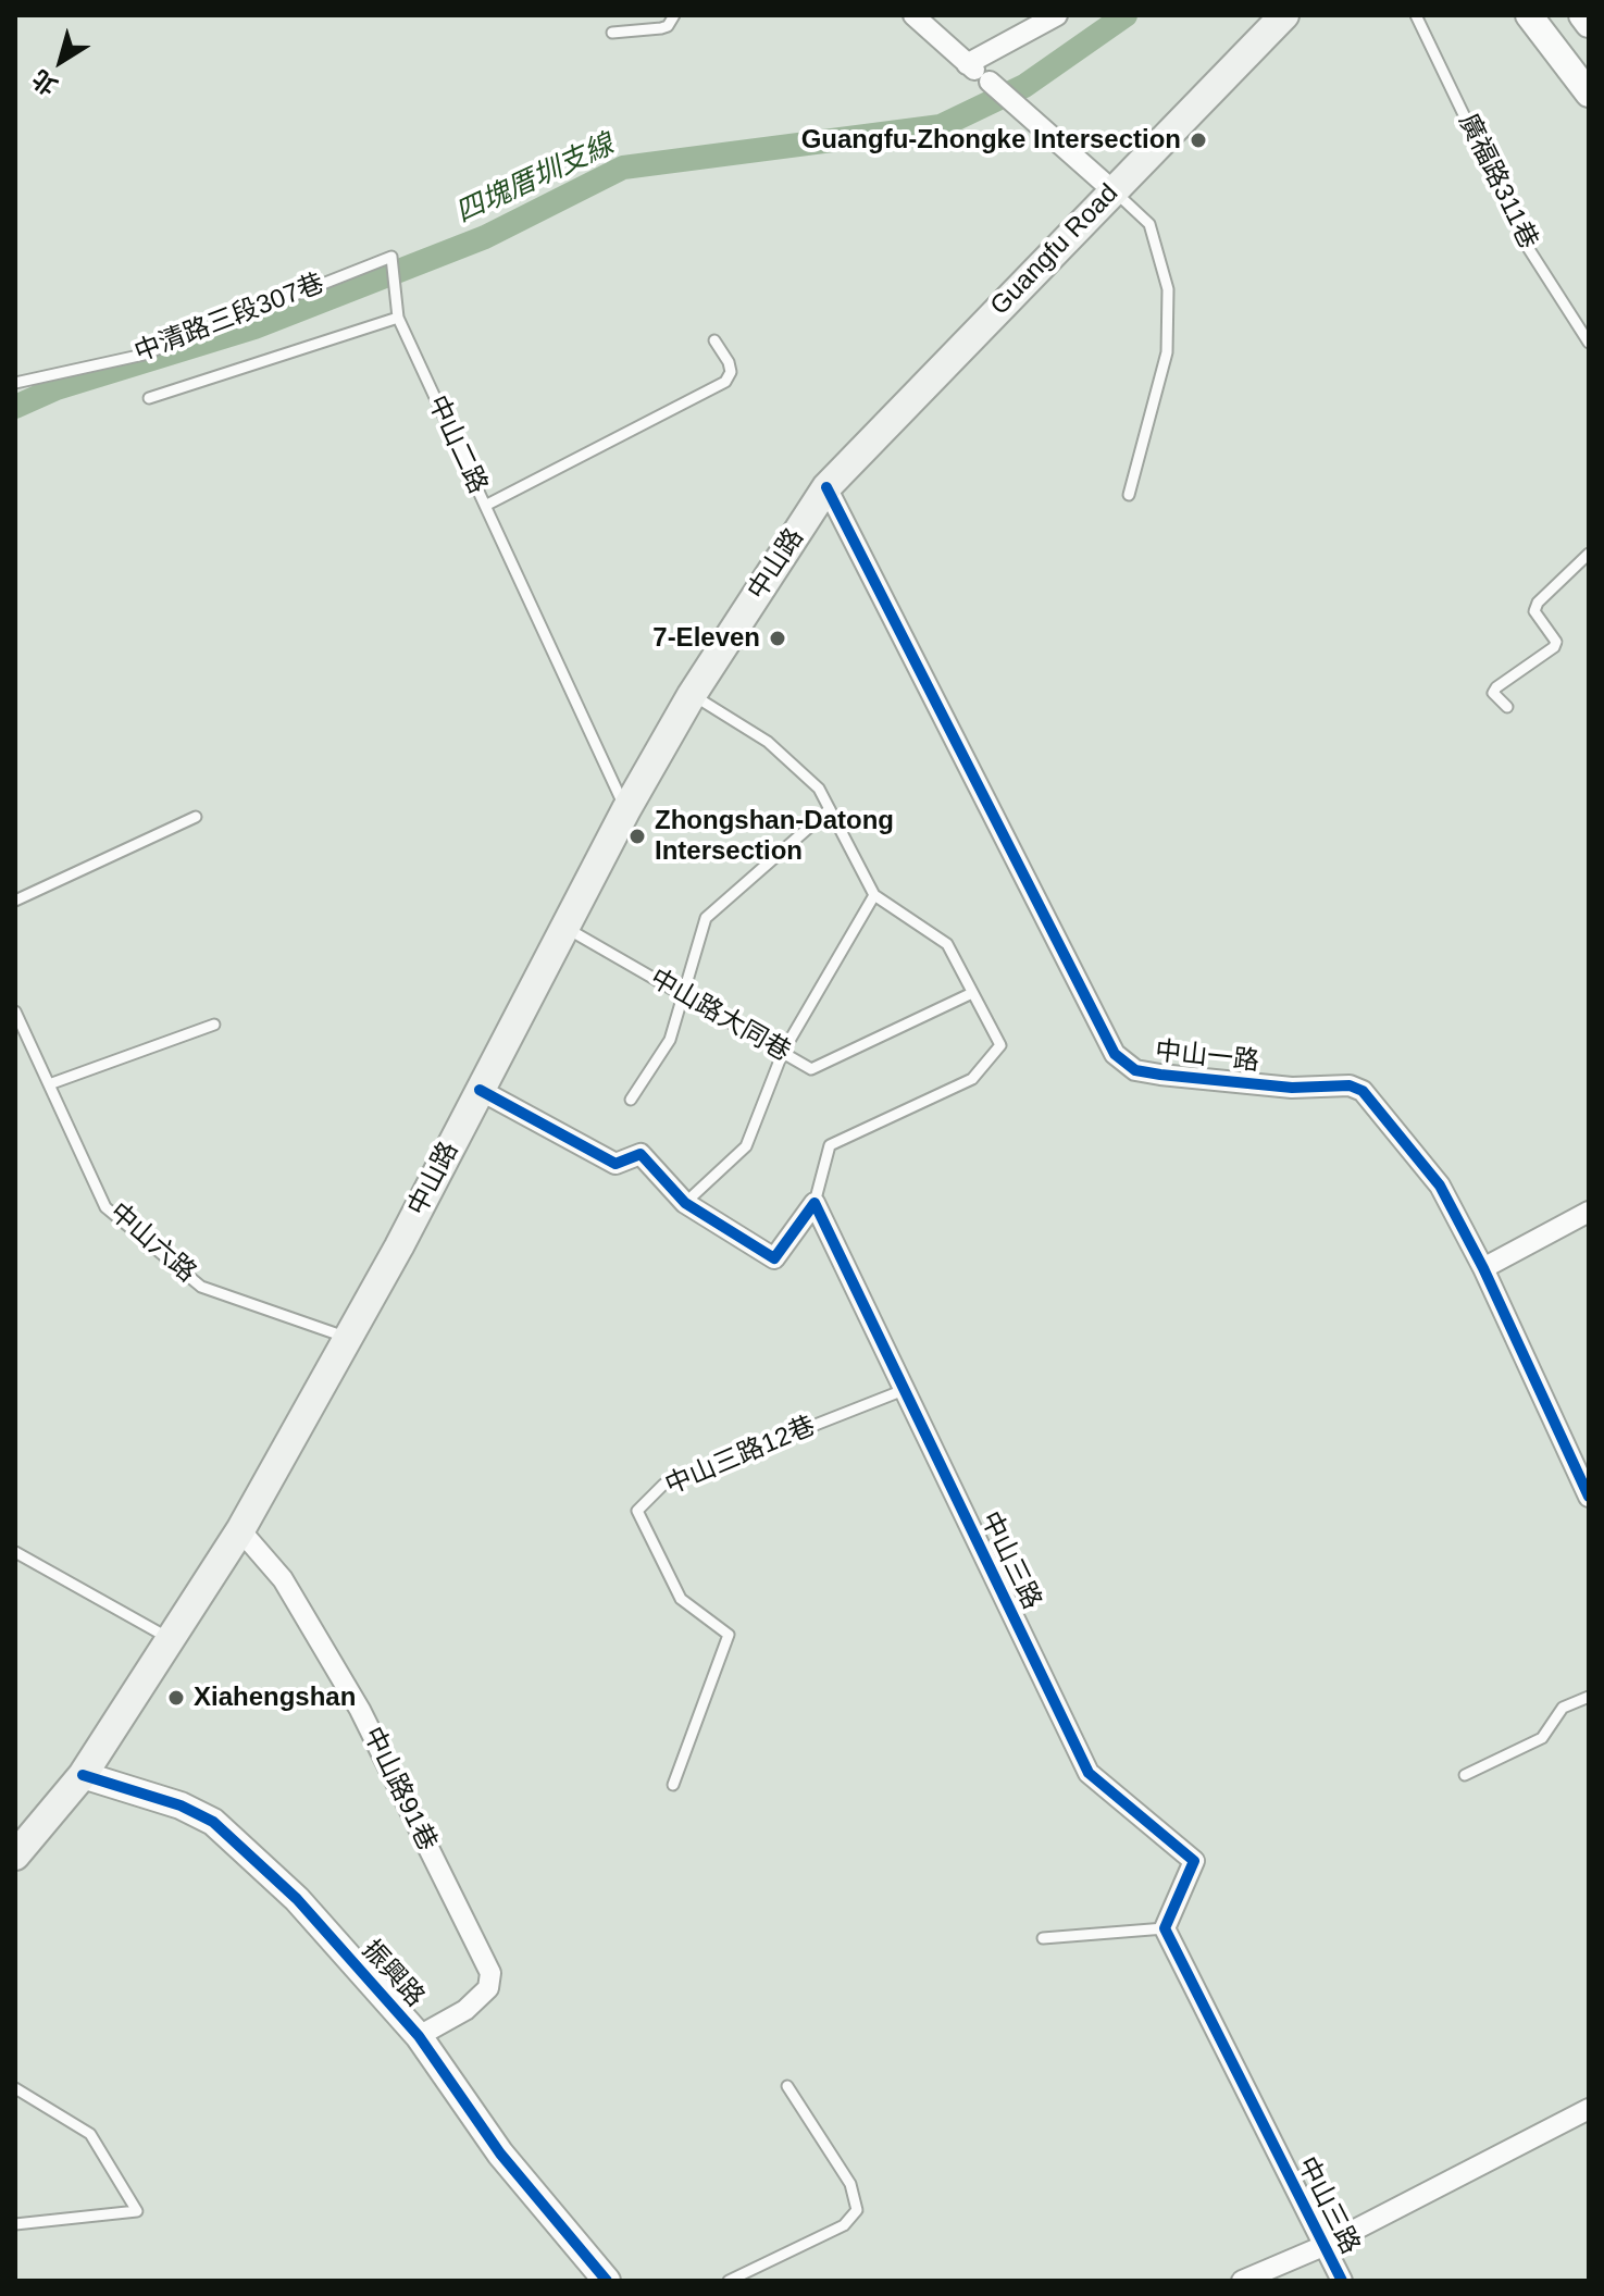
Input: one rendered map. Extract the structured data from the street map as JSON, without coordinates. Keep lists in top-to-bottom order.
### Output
{
  "streets": {
    "main road": ["Guangfu Road", "中山路"],
    "street": [
      "中山一路",
      "中山三路",
      "中山路91巷",
      "振興路"
    ],
    "lane": [
      "廣福路311巷",
      "中清路三段307巷",
      "中山二路",
      "中山路大同巷",
      "中山六路",
      "中山三路12巷"
    ]
  },
  "crossings": [
    ["Guangfu Road", "中山路"],
    ["Guangfu Road", "中山一路"],
    ["中清路三段307巷", "中山二路"],
    ["中山二路", "中山路"],
    ["中山路", "中山路大同巷"],
    ["中山路", "中山一路"],
    ["中山路", "中山六路"],
    ["中山路", "中山路91巷"],
    ["中山路", "振興路"],
    ["中山三路12巷", "中山三路"],
    ["中山路91巷", "振興路"]
  ],
  "water": ["四塊厝圳支線"],
  "places": [
    "Guangfu-Zhongke Intersection",
    "7-Eleven",
    "Zhongshan-Datong Intersection",
    "Xiahengshan"
  ],
  "north": "bottom left"
}
